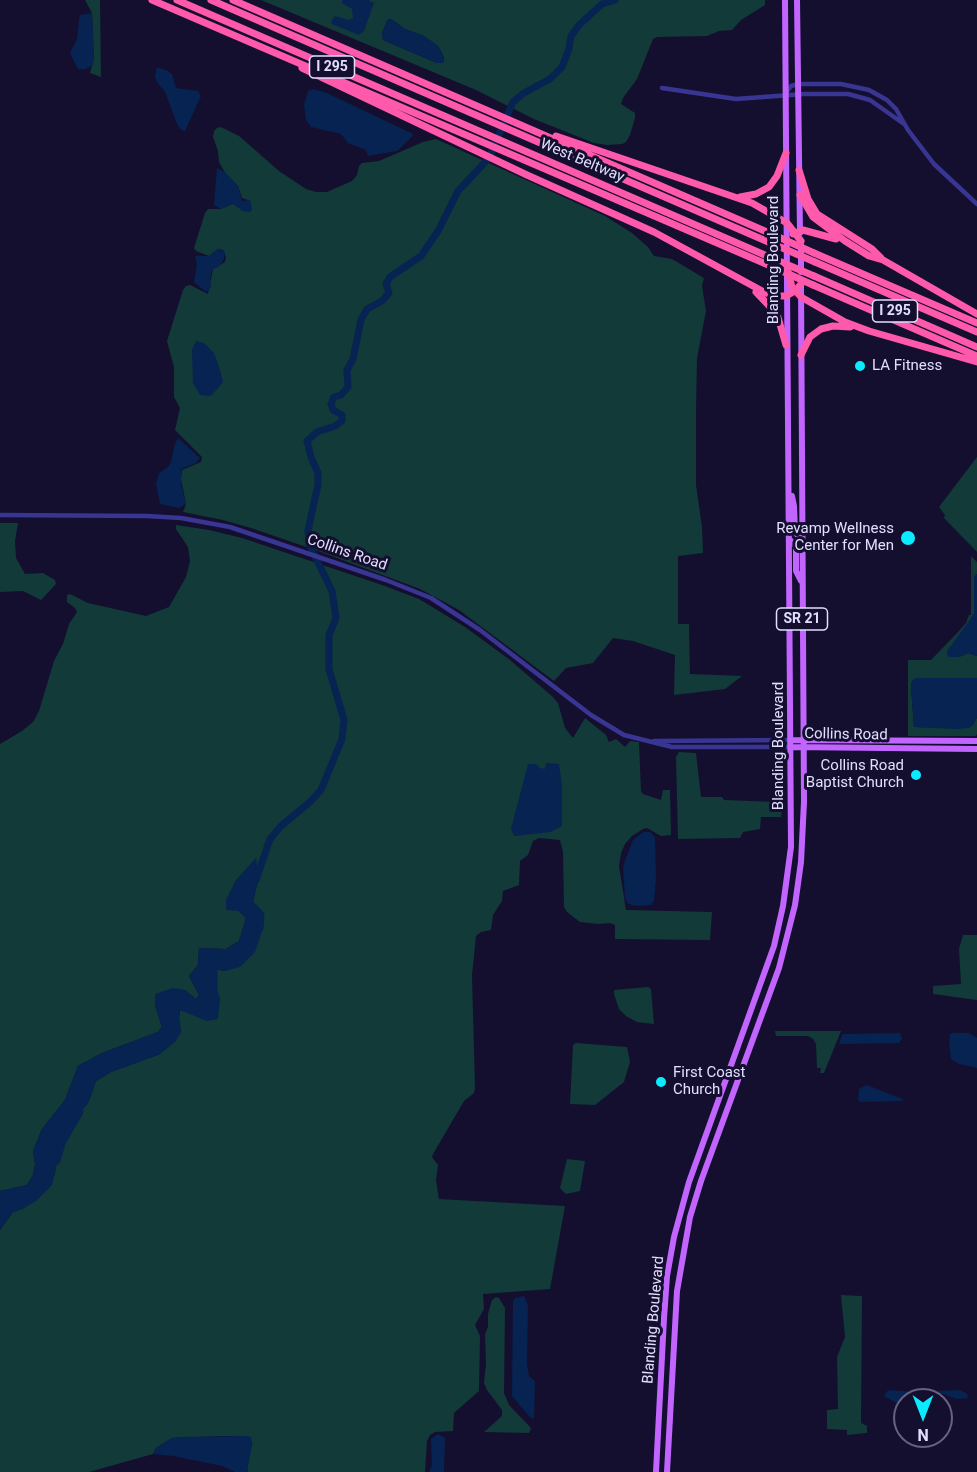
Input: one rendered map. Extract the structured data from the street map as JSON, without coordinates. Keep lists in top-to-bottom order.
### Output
{
  "streets": {
    "highway": ["I 295", "West Beltway"],
    "main road": ["Blanding Boulevard", "Collins Road", "SR 21"]
  },
  "crossings": [
    ["Blanding Boulevard", "Collins Road"]
  ],
  "places": [
    "LA Fitness",
    "Revamp Wellness Center for Men",
    "Collins Road Baptist Church",
    "First Coast Church"
  ],
  "north": "bottom"
}
